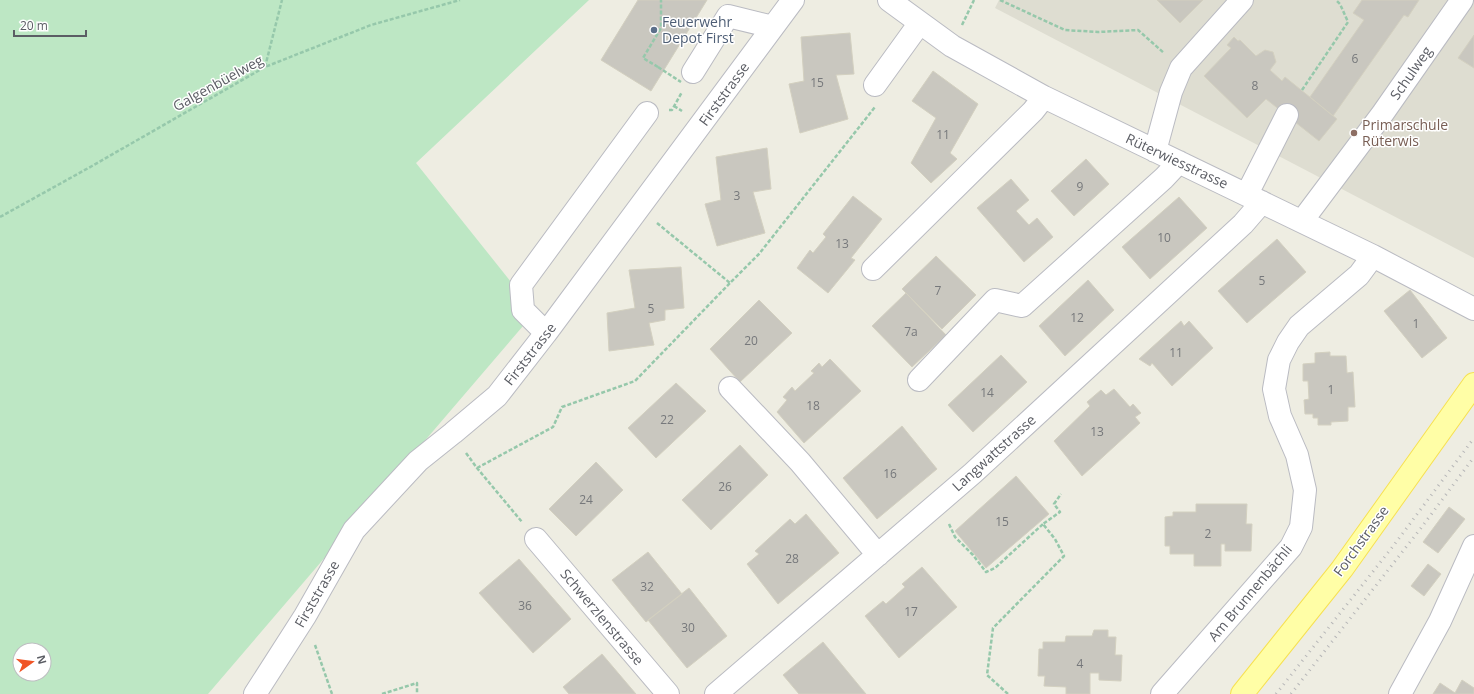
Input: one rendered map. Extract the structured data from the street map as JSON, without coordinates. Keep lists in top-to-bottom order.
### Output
{
  "streets": {
    "main road": ["Forchstrasse"],
    "street": [
      "Schulweg",
      "Firststrasse",
      "Rüterwiesstrasse",
      "Langwattstrasse",
      "Am Brunnenbächli",
      "Schwerzlenstrasse"
    ],
    "path": ["Galgenbüelweg"]
  },
  "crossings": [
    ["Schulweg", "Rüterwiesstrasse"],
    ["Rüterwiesstrasse", "Langwattstrasse"],
    ["Rüterwiesstrasse", "Am Brunnenbächli"]
  ],
  "places": ["Feuerwehr Depot First", "Primarschule Rüterwis"],
  "house_numbers": [
    "6",
    "15",
    "8",
    "11",
    "9",
    "3",
    "10",
    "13",
    "5",
    "7",
    "5",
    "12",
    "1",
    "7a",
    "20",
    "11",
    "1",
    "14",
    "18",
    "22",
    "13",
    "16",
    "26",
    "24",
    "15",
    "2",
    "28",
    "32",
    "36",
    "17",
    "30",
    "4"
  ],
  "scale_bar": "20 m",
  "north": "right"
}
